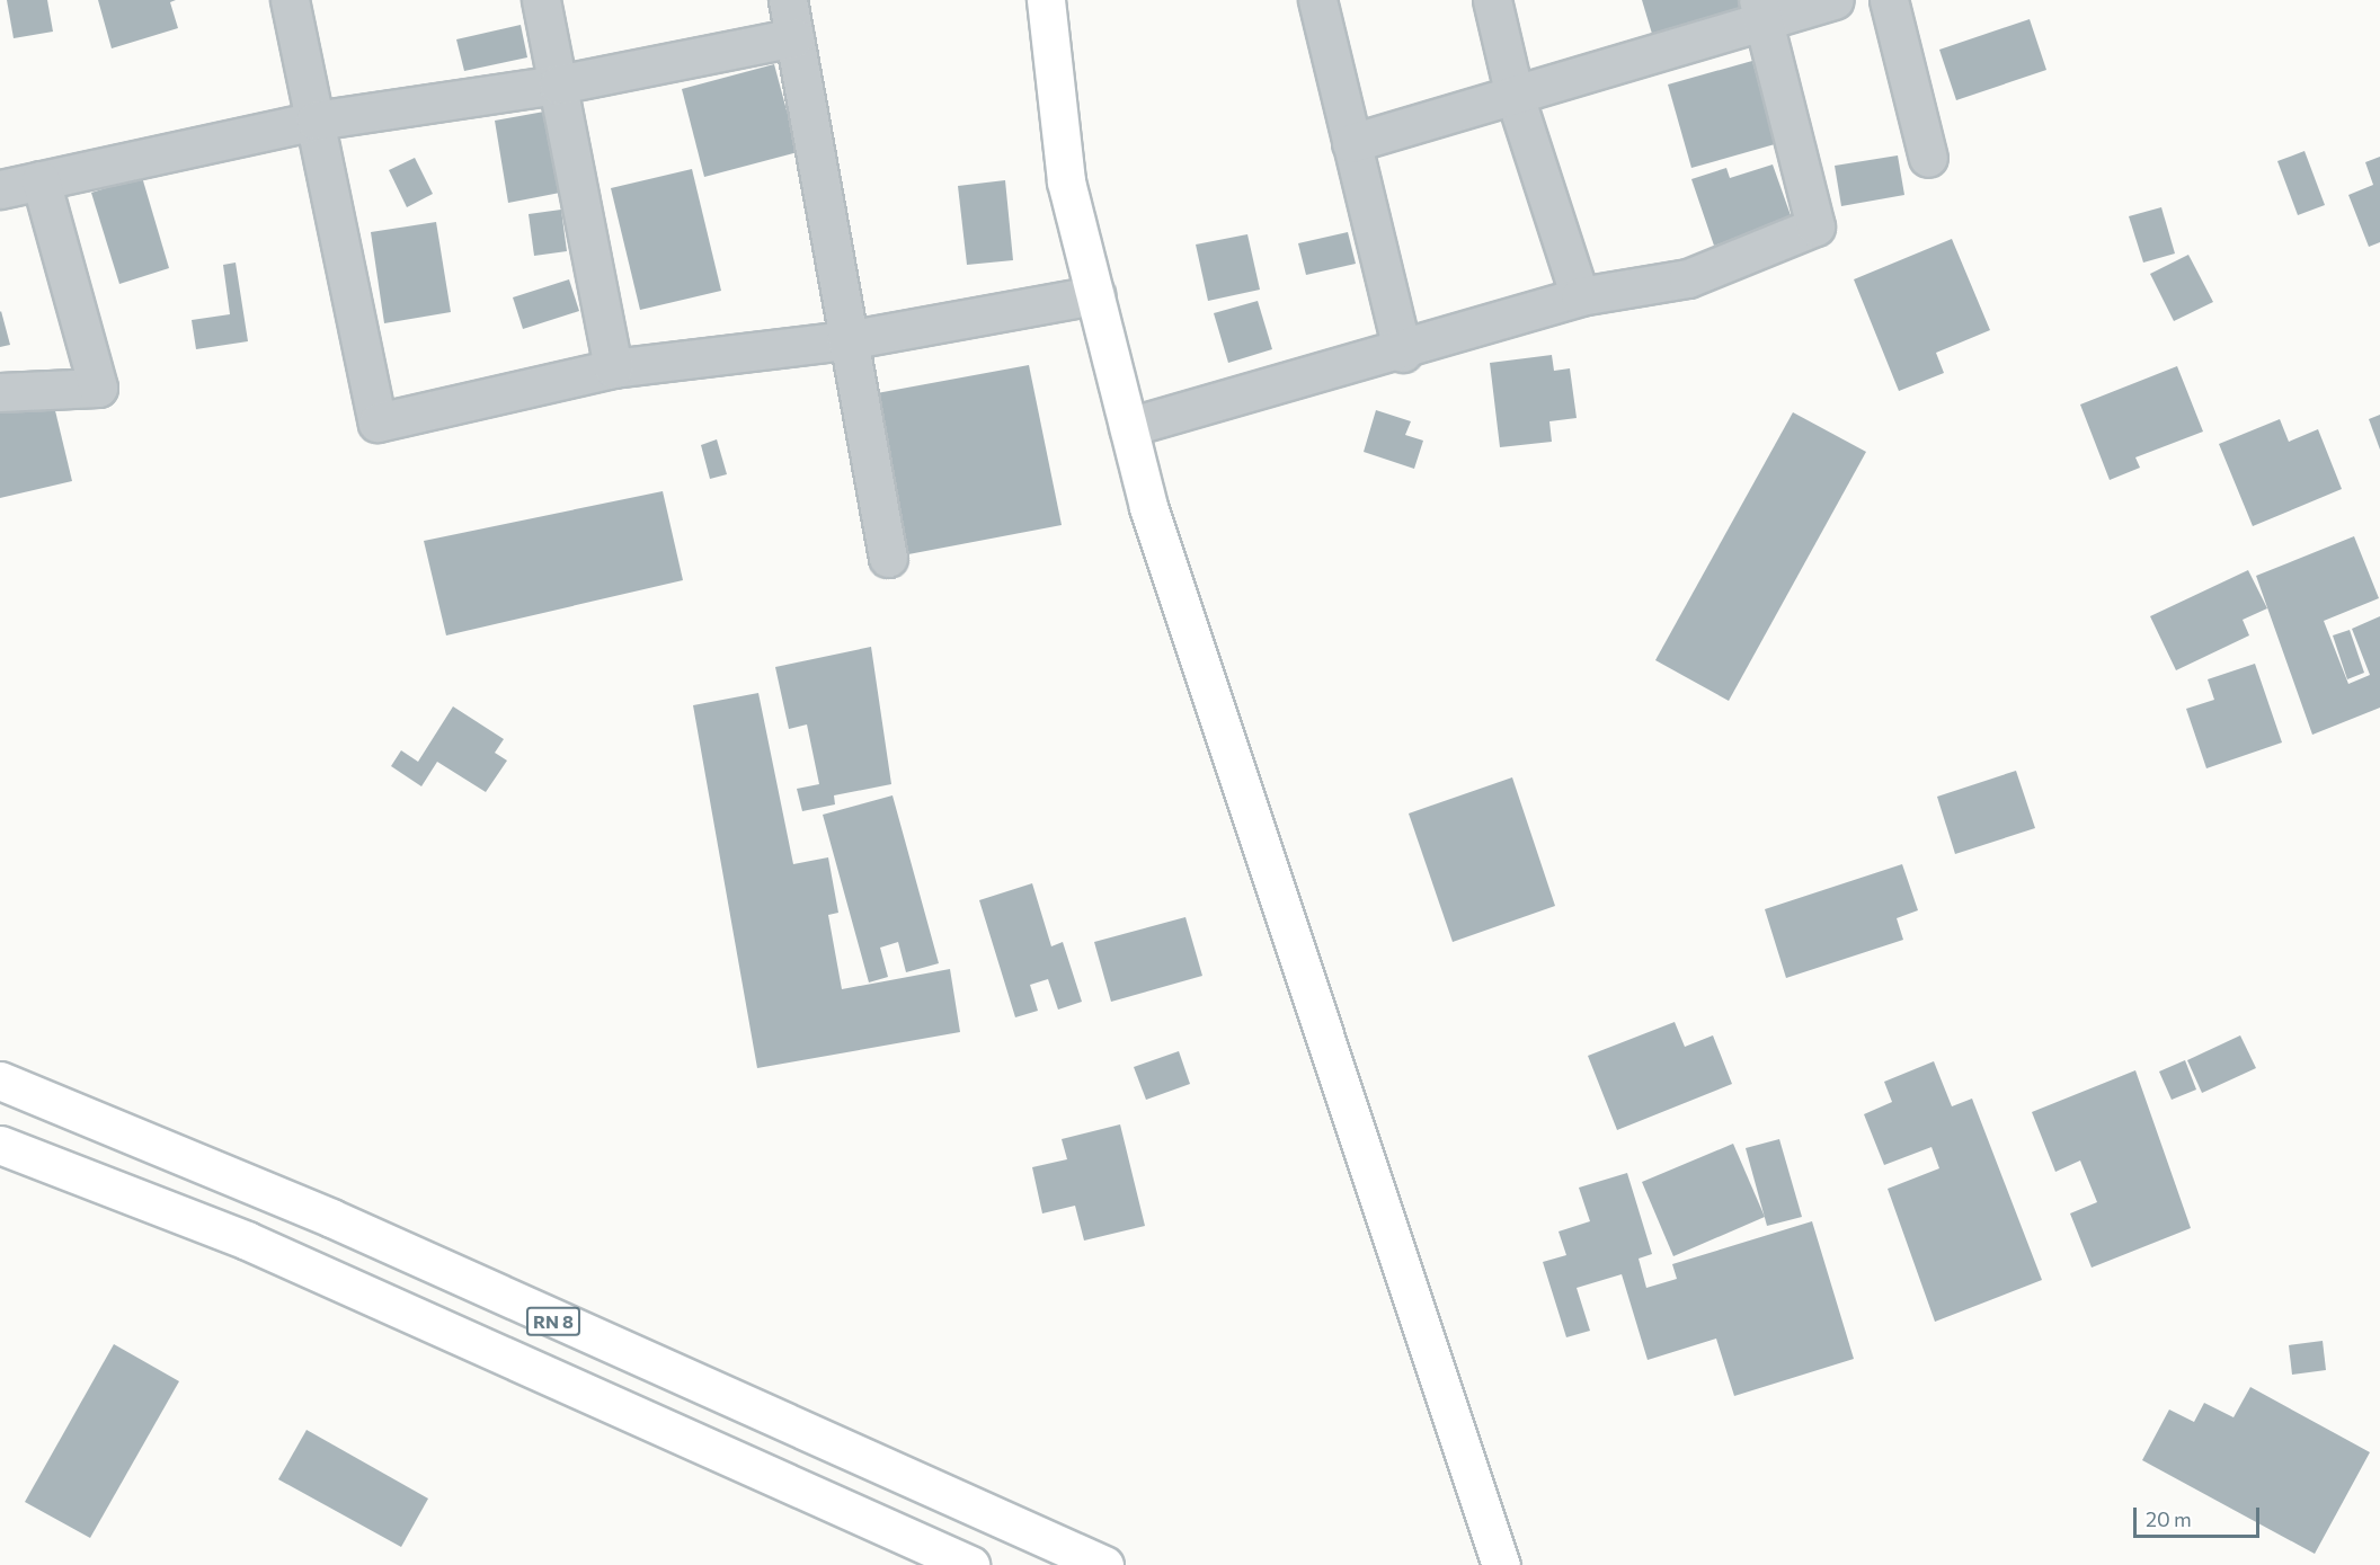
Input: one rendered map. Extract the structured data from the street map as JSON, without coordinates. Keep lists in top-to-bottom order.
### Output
{
  "streets": {
    "main road": ["RN 8"]
  },
  "scale_bar": "20 m"
}
